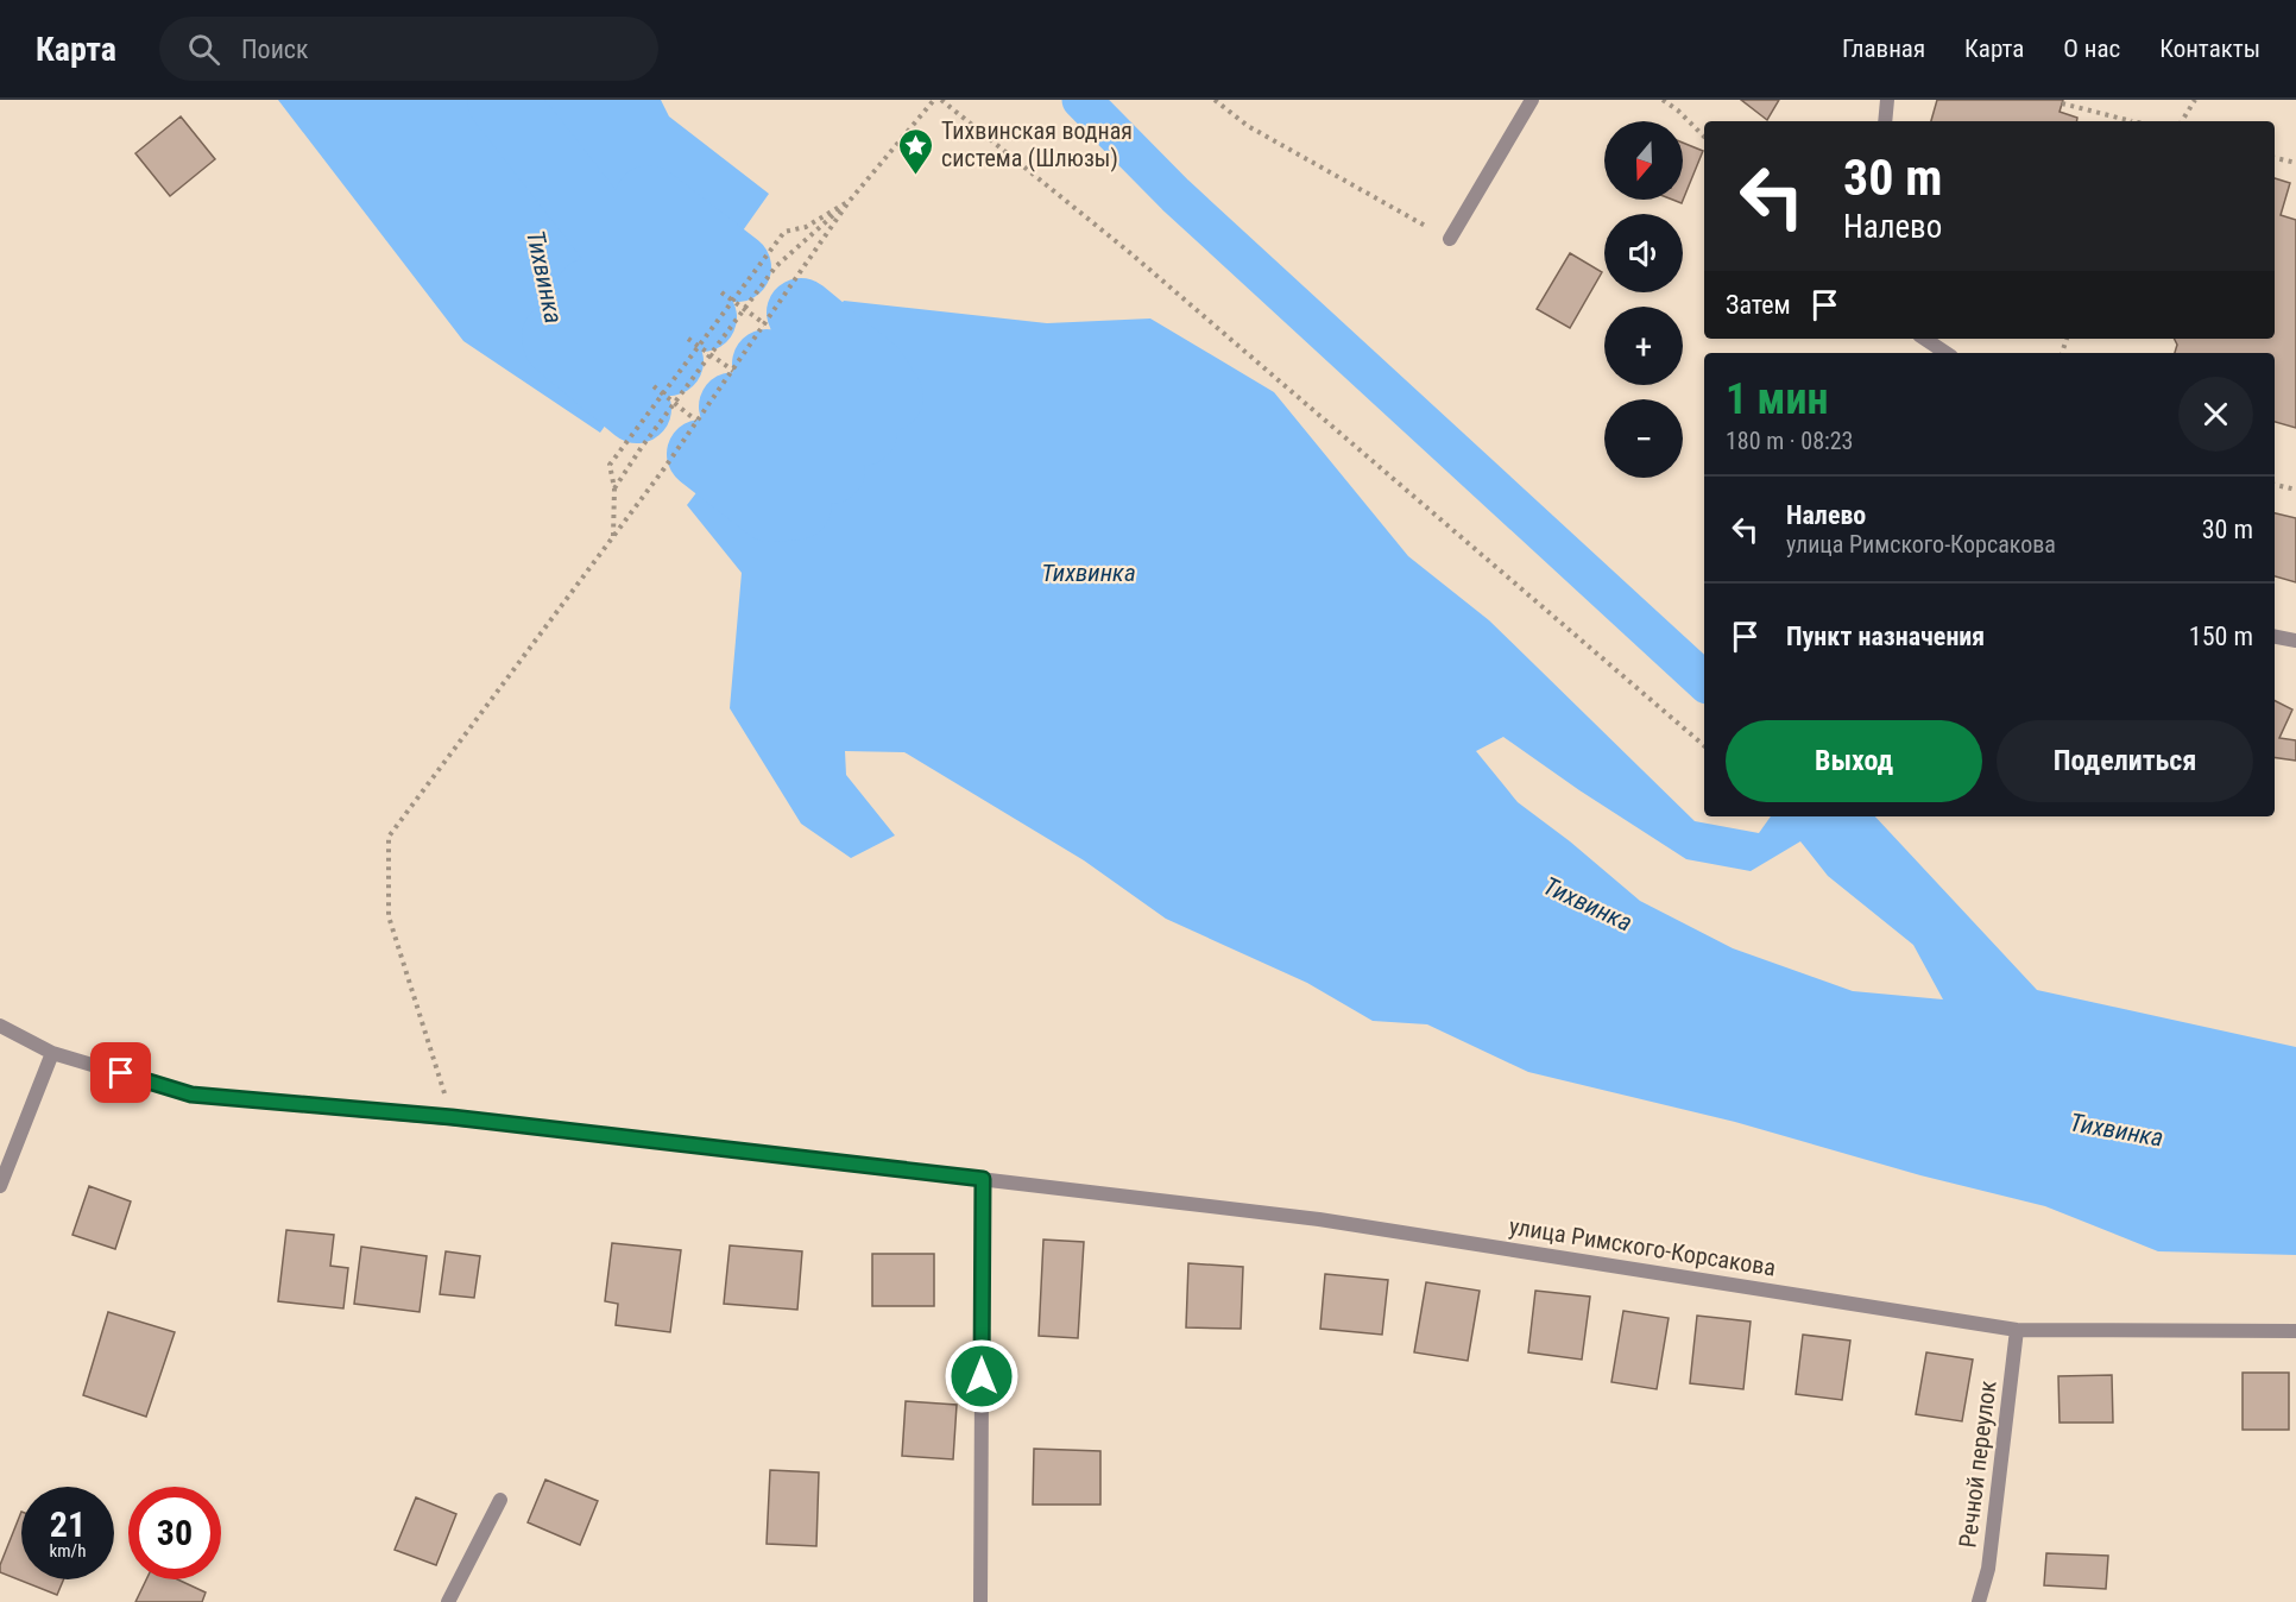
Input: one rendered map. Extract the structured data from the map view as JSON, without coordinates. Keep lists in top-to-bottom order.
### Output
{
  "streets": {
    "street": ["улица Римского-Корсакова", "Речной переулок"]
  },
  "crossings": [
    ["улица Римского-Корсакова", "Речной переулок"]
  ],
  "water": ["Тихвинка"],
  "places": {
    "place": ["Тихвинская водная система (Шлюзы)"]
  },
  "north": "bottom",
  "page": {
    "header": "Карта",
    "search": "Поиск",
    "nav": [
      "Главная",
      "Карта",
      "О нас",
      "Контакты"
    ],
    "map_buttons": ["+", "−"],
    "turn": ["30 m", "Налево"],
    "then": "Затем",
    "heading": ["1 мин", "180 m · 08:23"],
    "list": [
      {
        "name": "Налево",
        "note": "улица Римского-Корсакова",
        "value": "30 m"
      },
      {
        "name": "Пункт назначения",
        "value": "150 m"
      }
    ],
    "buttons": ["Выход", "Поделиться"],
    "speed": "21 km/h",
    "limit": "30"
  }
}
